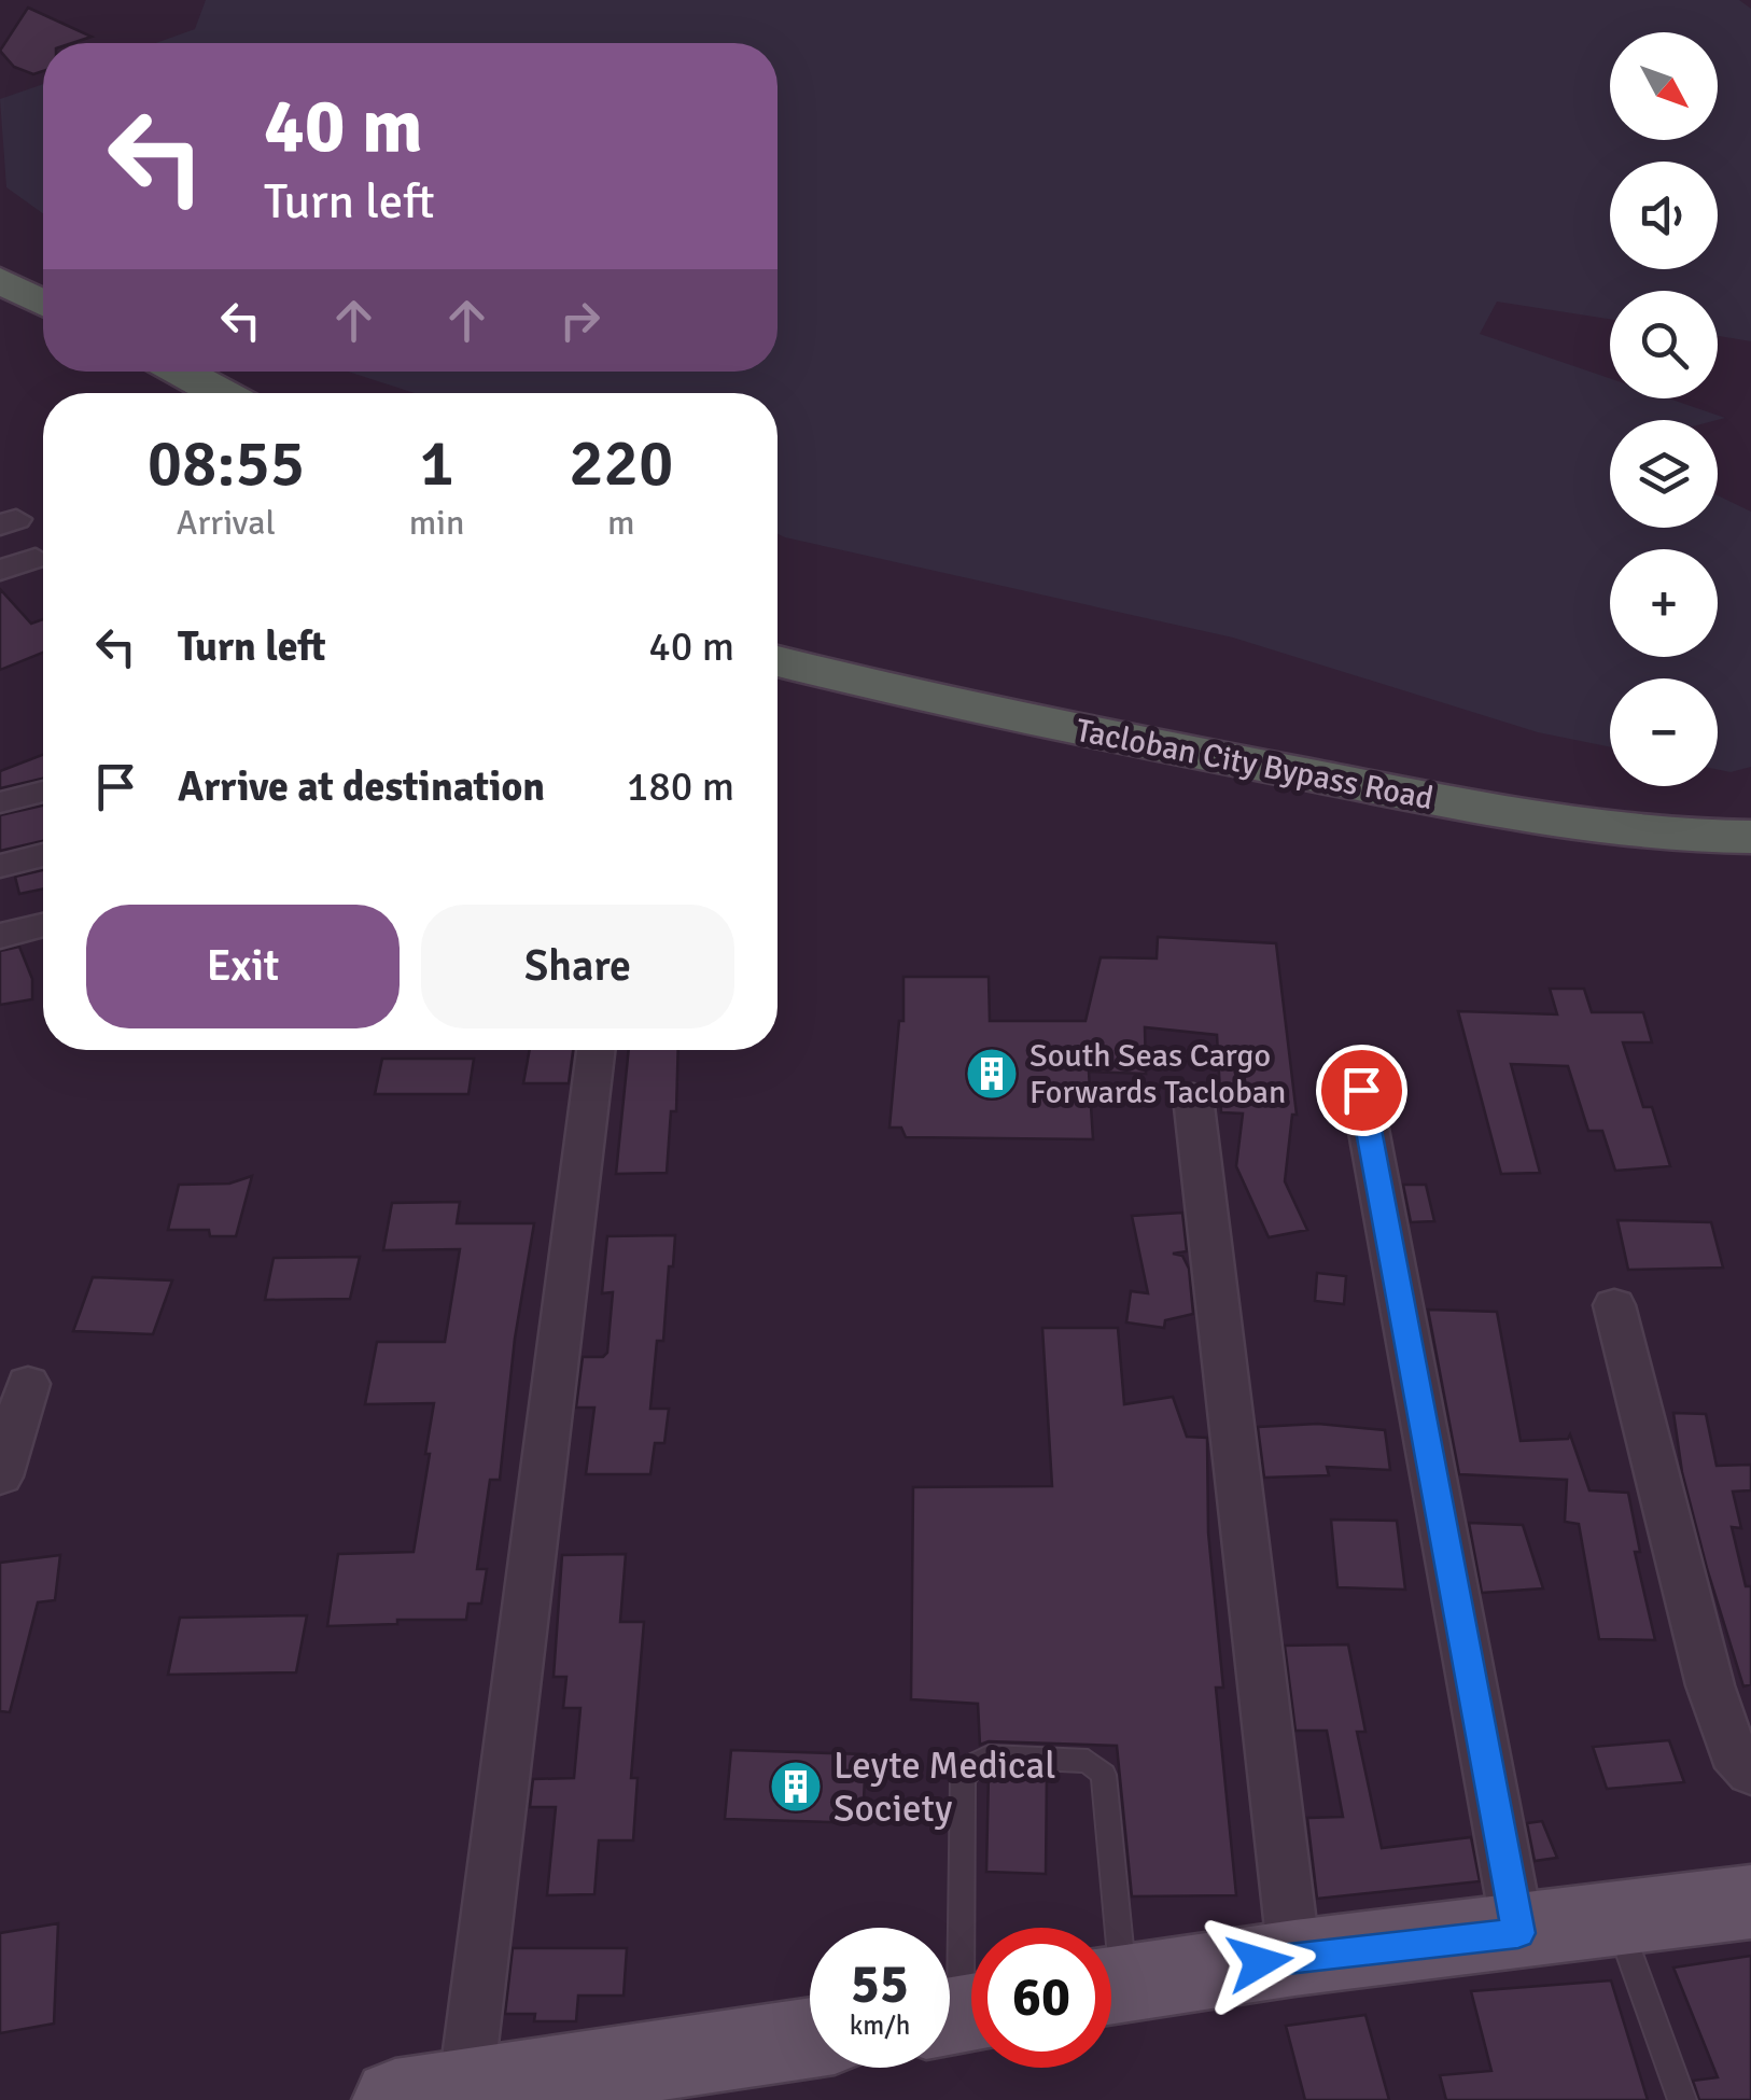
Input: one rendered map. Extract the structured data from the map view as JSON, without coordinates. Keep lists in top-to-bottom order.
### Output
{
  "streets": {
    "highway": ["Tacloban City Bypass Road"]
  },
  "places": {
    "building": ["South Seas Cargo Forwards Tacloban", "Leyte Medical Society"]
  },
  "north": "bottom right",
  "page": {
    "map_buttons": ["+", "−"],
    "turn": ["40 m", "Turn left"],
    "eta": [
      "08:55",
      "Arrival",
      "1",
      "min",
      "220",
      "m"
    ],
    "list": [
      {
        "name": "Turn left",
        "value": "40 m"
      },
      {
        "name": "Arrive at destination",
        "value": "180 m"
      }
    ],
    "buttons": ["Exit", "Share"],
    "speed": "55 km/h",
    "limit": "60"
  }
}
